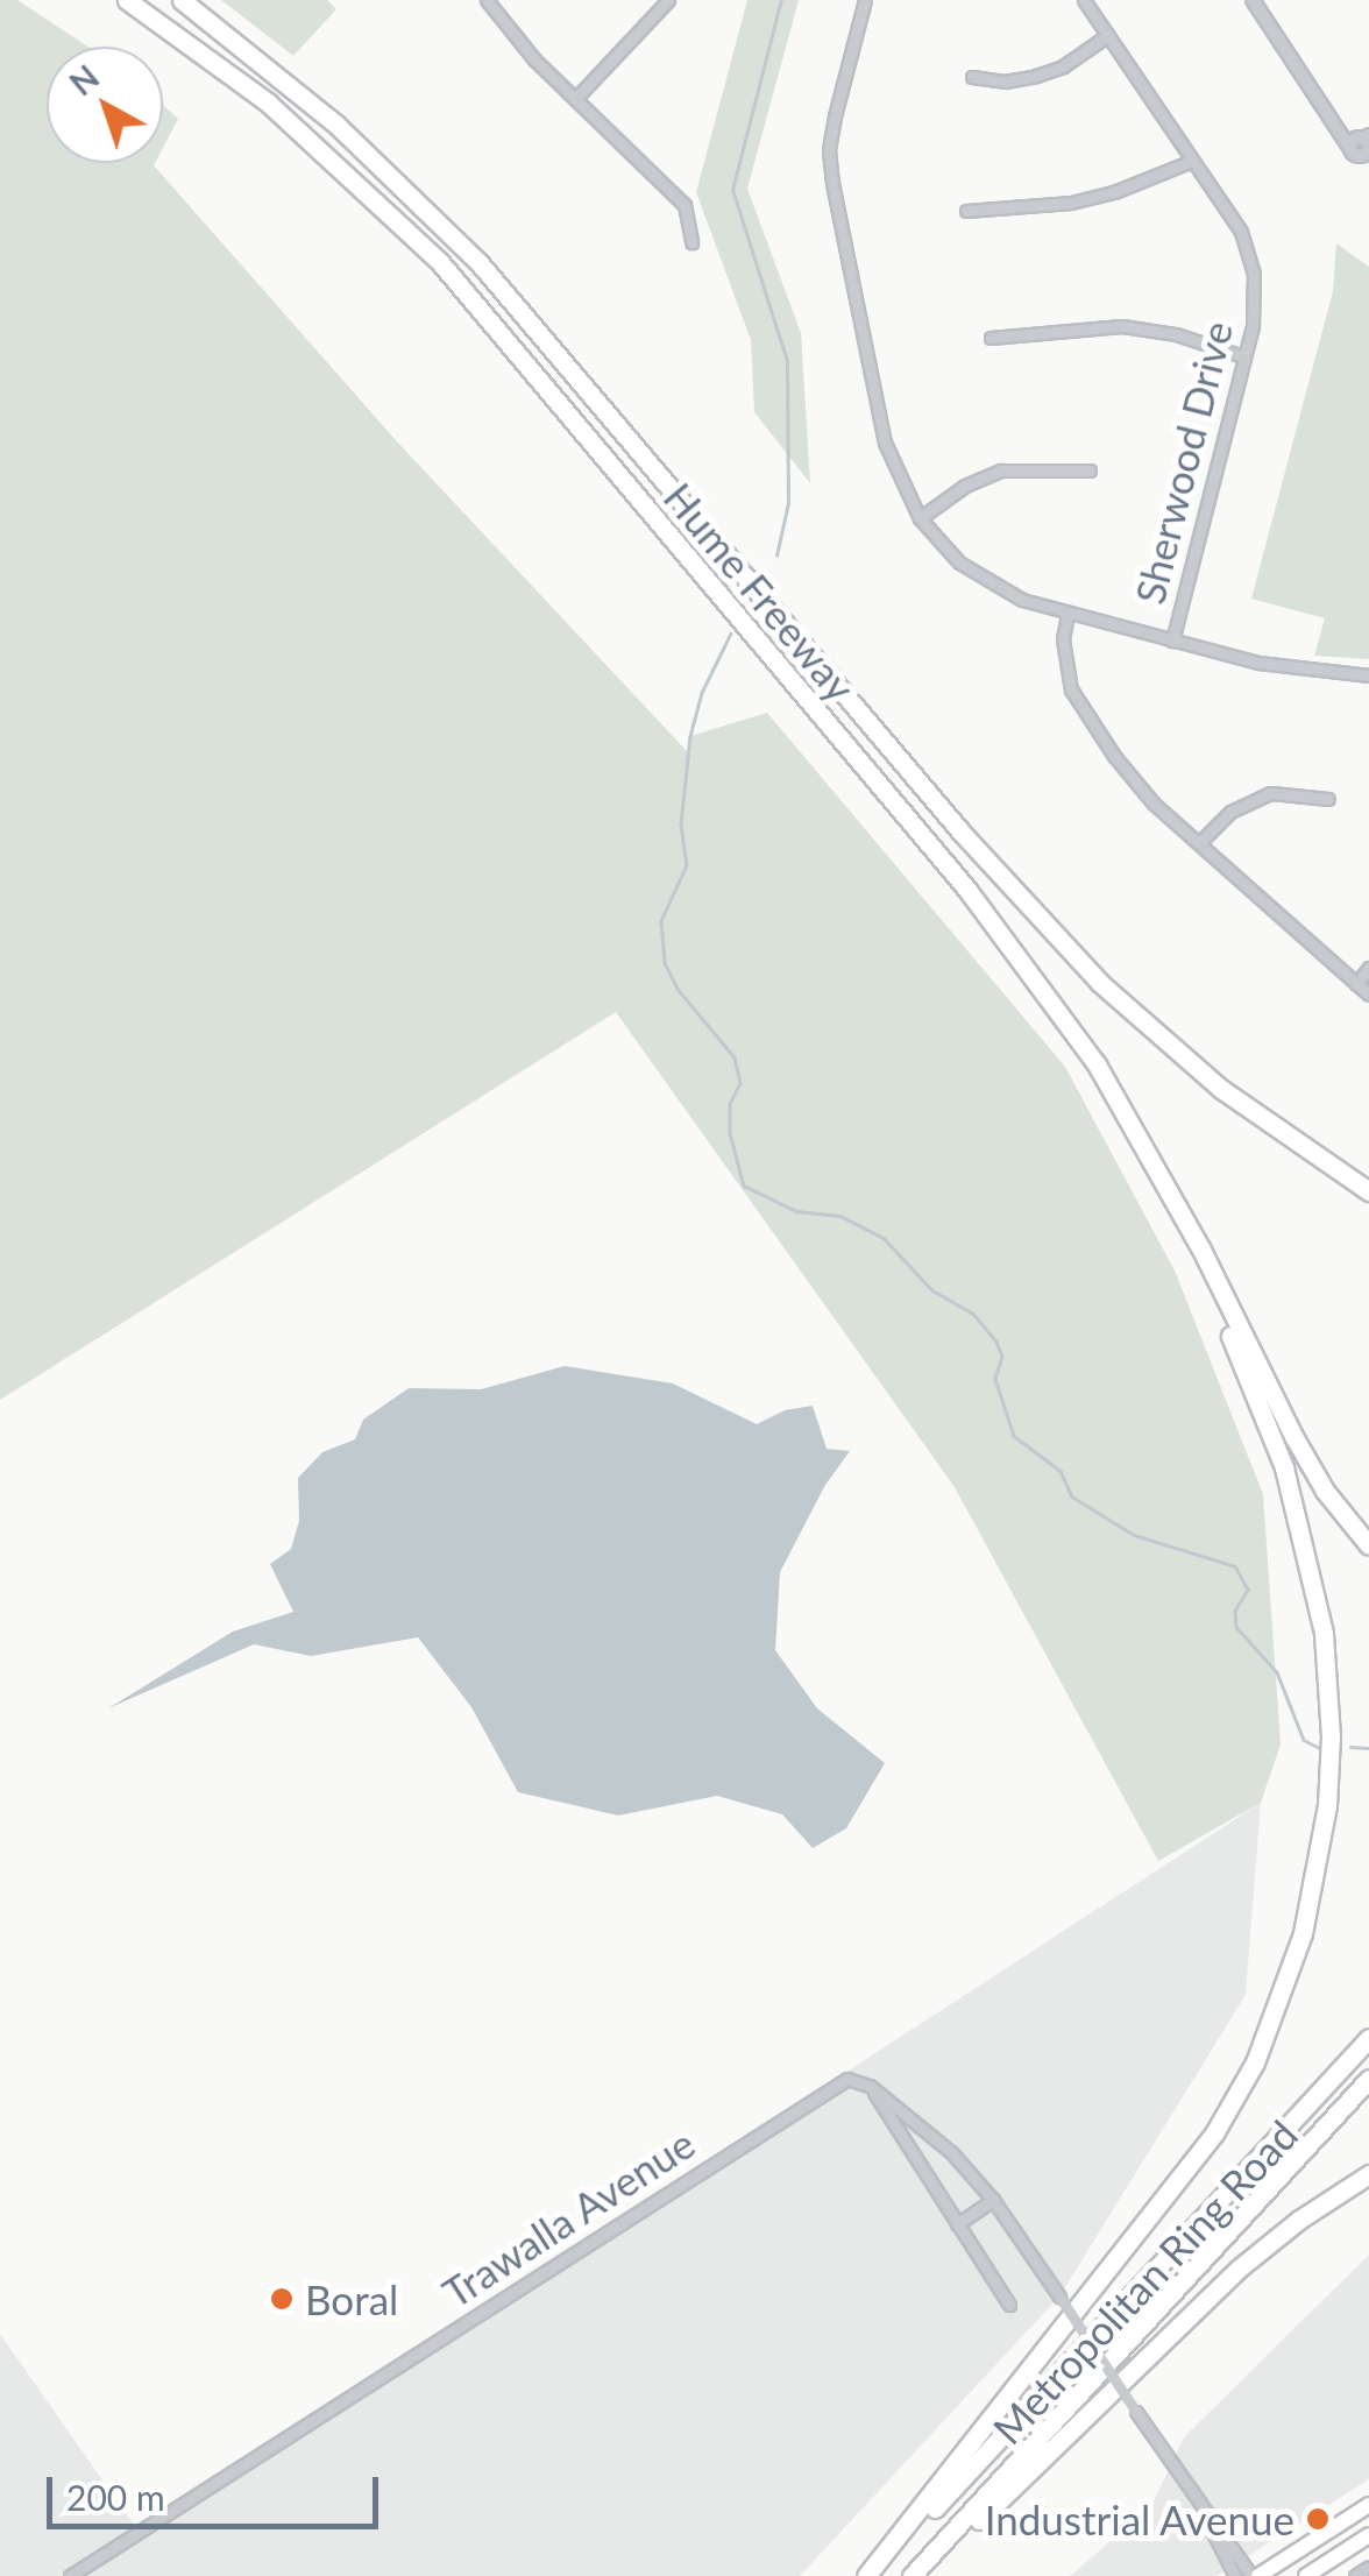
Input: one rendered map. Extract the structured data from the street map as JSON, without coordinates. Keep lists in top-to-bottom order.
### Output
{
  "streets": {
    "highway": ["Hume Freeway", "Metropolitan Ring Road"],
    "street": ["Sherwood Drive", "Trawalla Avenue"]
  },
  "places": ["Boral", "Industrial Avenue"],
  "scale_bar": "200 m",
  "north": "top left"
}
